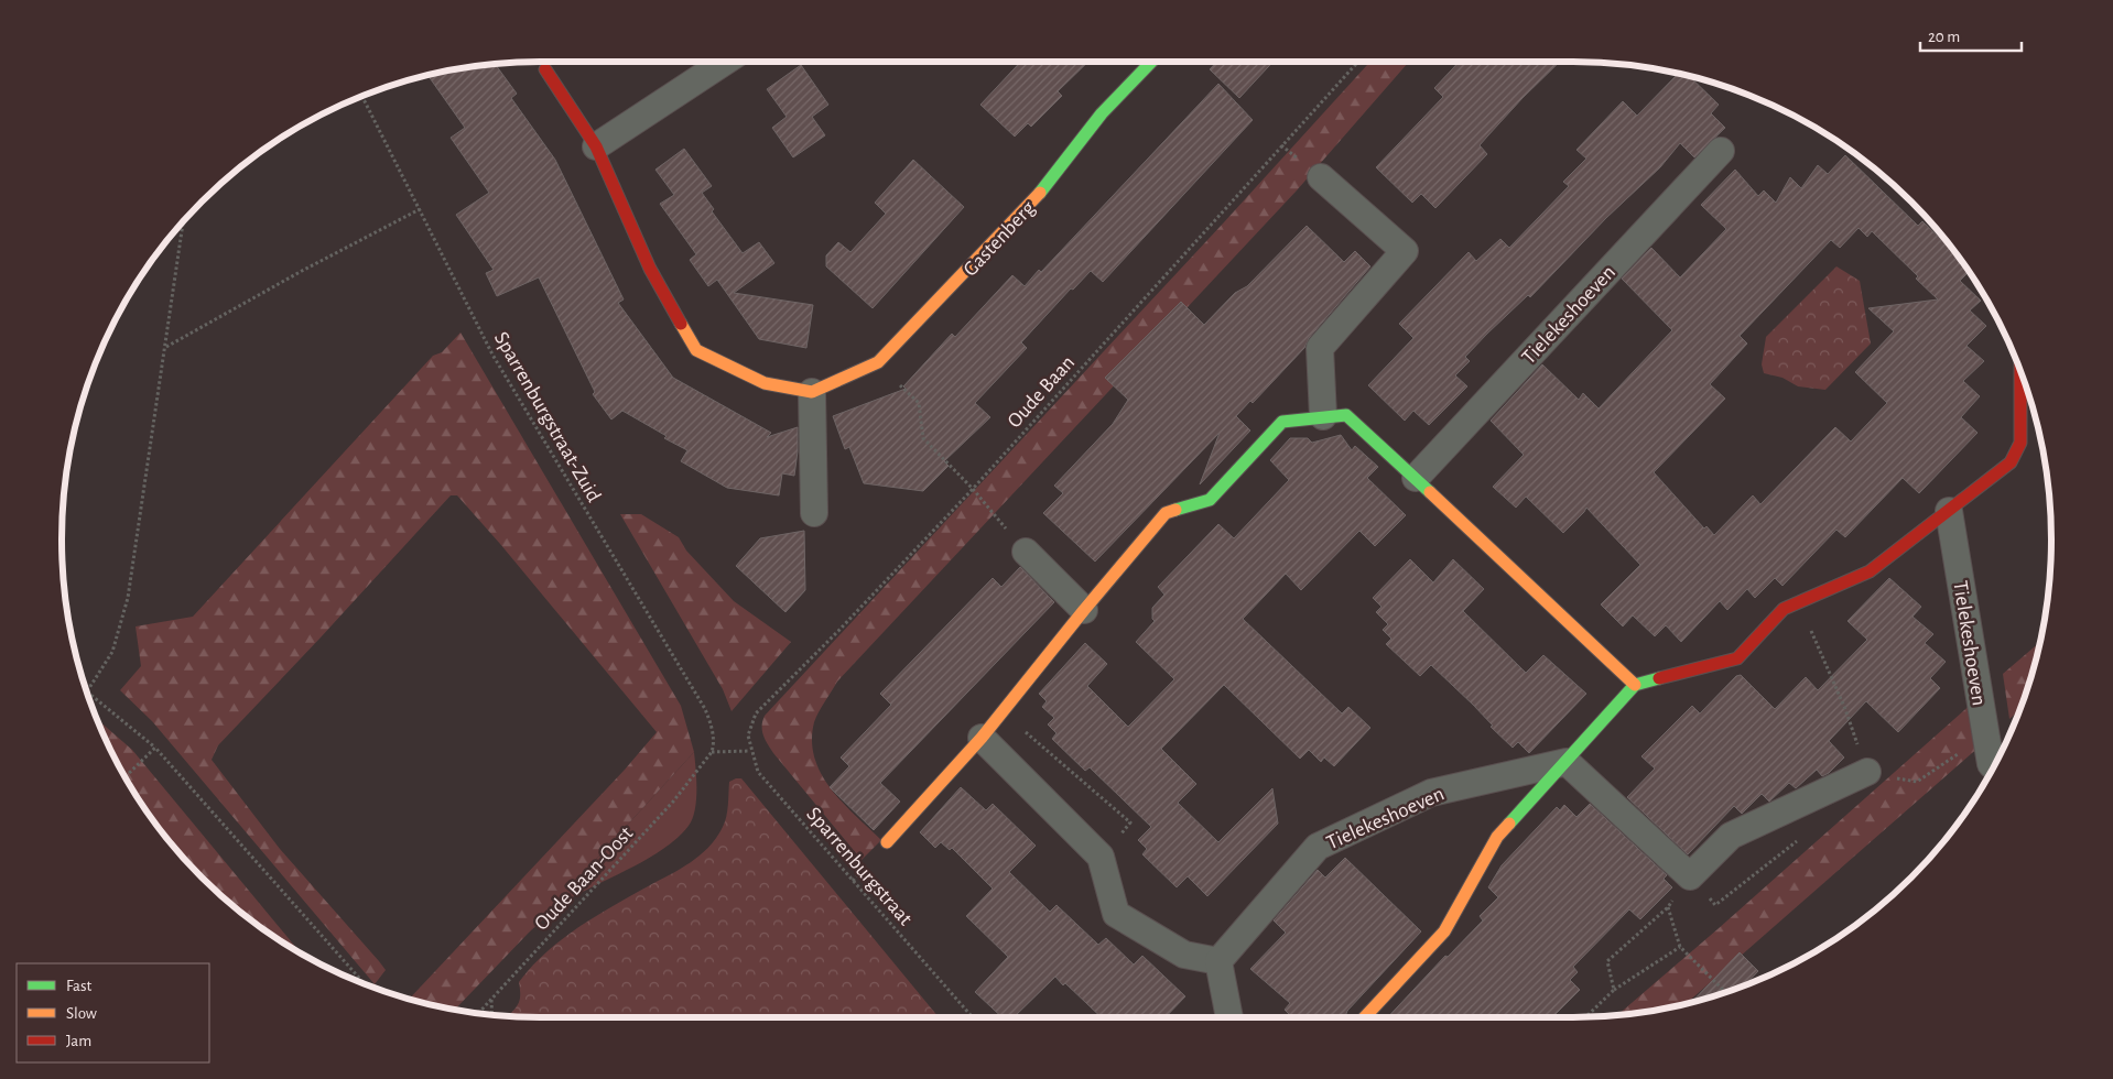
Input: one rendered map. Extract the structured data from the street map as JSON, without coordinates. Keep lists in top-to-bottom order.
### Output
{
  "streets": {
    "street": ["Gastenberg", "Tielekeshoeven"],
    "path": [
      "Oude Baan",
      "Sparrenburgstraat-Zuid",
      "Sparrenburgstraat",
      "Oude Baan-Oost"
    ]
  },
  "crossings": [
    ["Oude Baan", "Sparrenburgstraat"],
    ["Sparrenburgstraat-Zuid", "Oude Baan-Oost"]
  ],
  "legend": ["Fast", "Slow", "Jam"],
  "scale_bar": "20 m"
}
